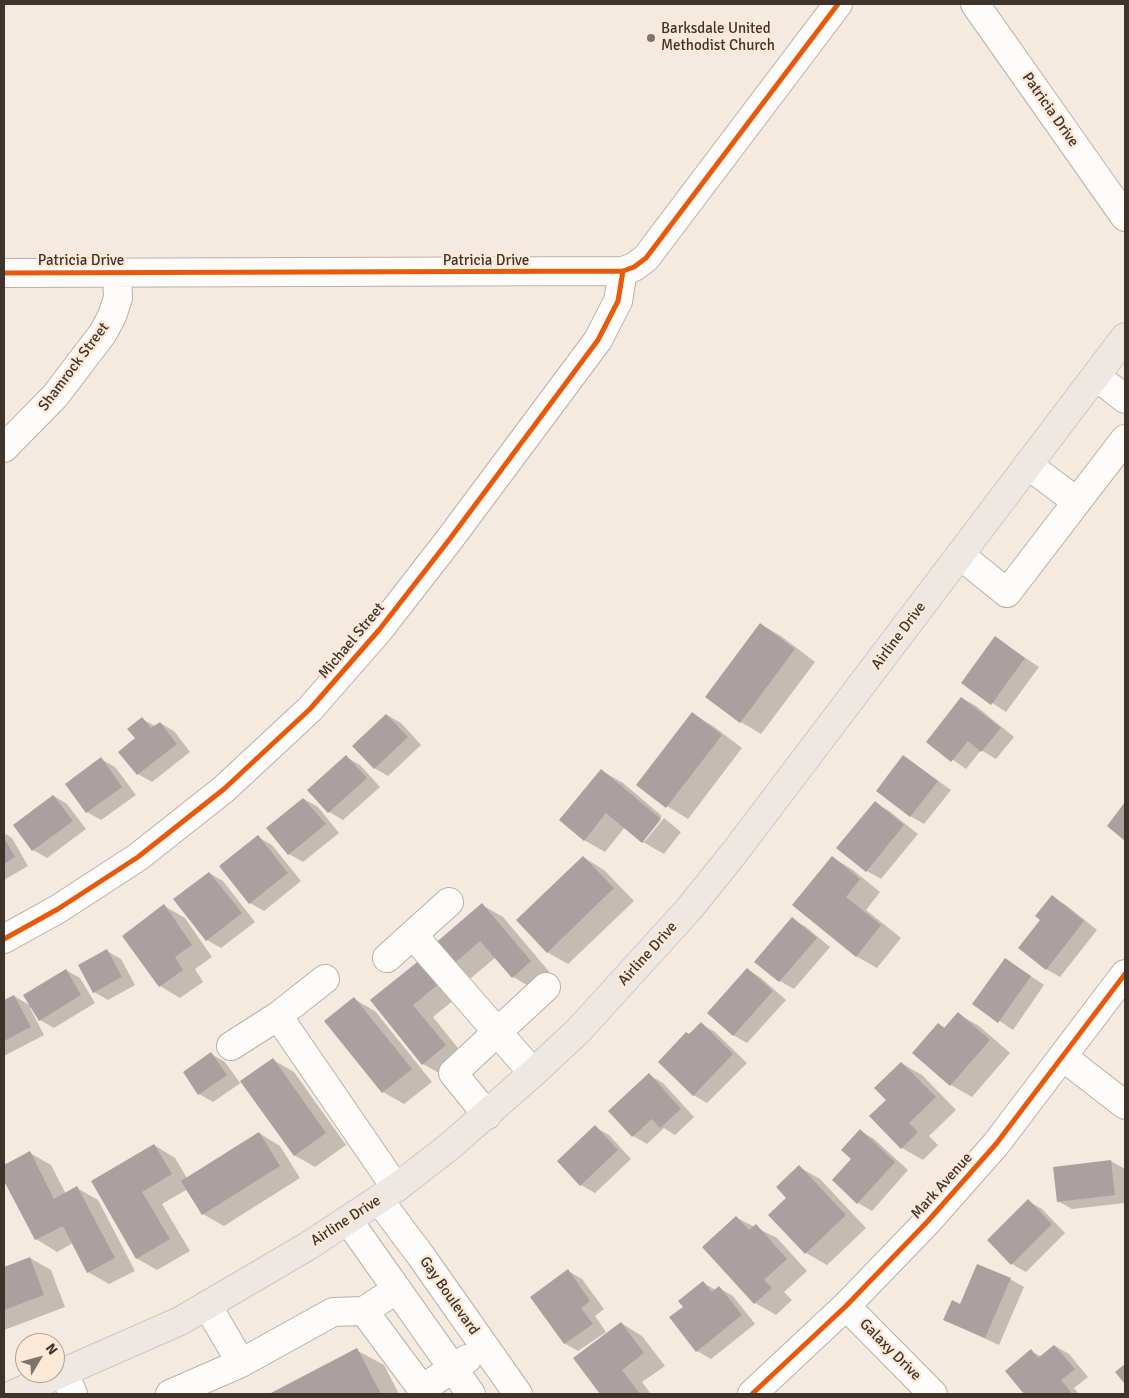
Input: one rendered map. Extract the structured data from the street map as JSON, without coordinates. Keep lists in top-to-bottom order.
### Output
{
  "streets": {
    "main road": ["Airline Drive"],
    "street": [
      "Patricia Drive",
      "Shamrock Street",
      "Michael Street",
      "Mark Avenue",
      "Gay Boulevard",
      "Galaxy Drive"
    ]
  },
  "crossings": [
    ["Patricia Drive", "Shamrock Street"],
    ["Patricia Drive", "Michael Street"],
    ["Airline Drive", "Gay Boulevard"],
    ["Mark Avenue", "Galaxy Drive"]
  ],
  "places": ["Barksdale United Methodist Church"],
  "north": "top right"
}
